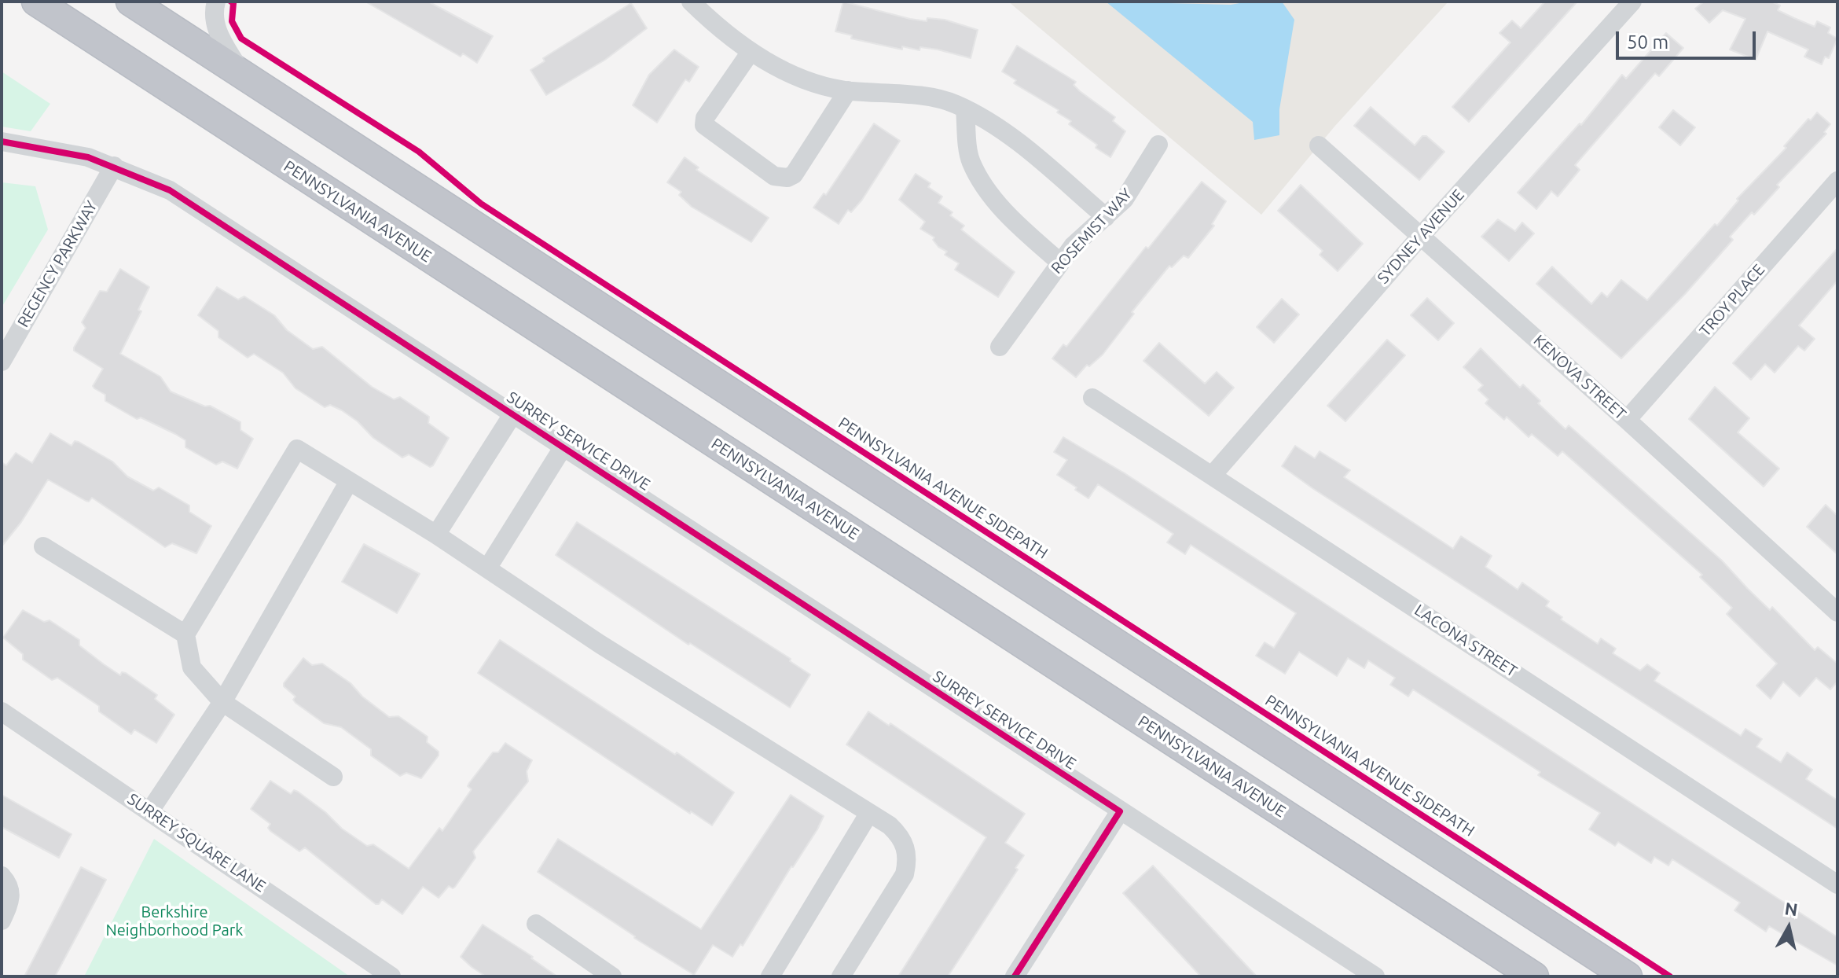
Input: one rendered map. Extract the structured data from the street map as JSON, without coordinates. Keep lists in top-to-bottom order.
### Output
{
  "streets": {
    "highway": ["PENNSYLVANIA AVENUE"],
    "street": [
      "ROSEMIST WAY",
      "SYDNEY AVENUE",
      "REGENCY PARKWAY",
      "TROY PLACE",
      "KENOVA STREET",
      "SURREY SERVICE DRIVE",
      "LACONA STREET",
      "SURREY SQUARE LANE"
    ],
    "cycle path": ["PENNSYLVANIA AVENUE SIDEPATH"]
  },
  "crossings": [
    ["SYDNEY AVENUE", "KENOVA STREET"],
    ["SYDNEY AVENUE", "LACONA STREET"],
    ["REGENCY PARKWAY", "SURREY SERVICE DRIVE"],
    ["TROY PLACE", "KENOVA STREET"]
  ],
  "parks": ["Berkshire Neighborhood Park"],
  "scale_bar": "50 m",
  "north": "top"
}
